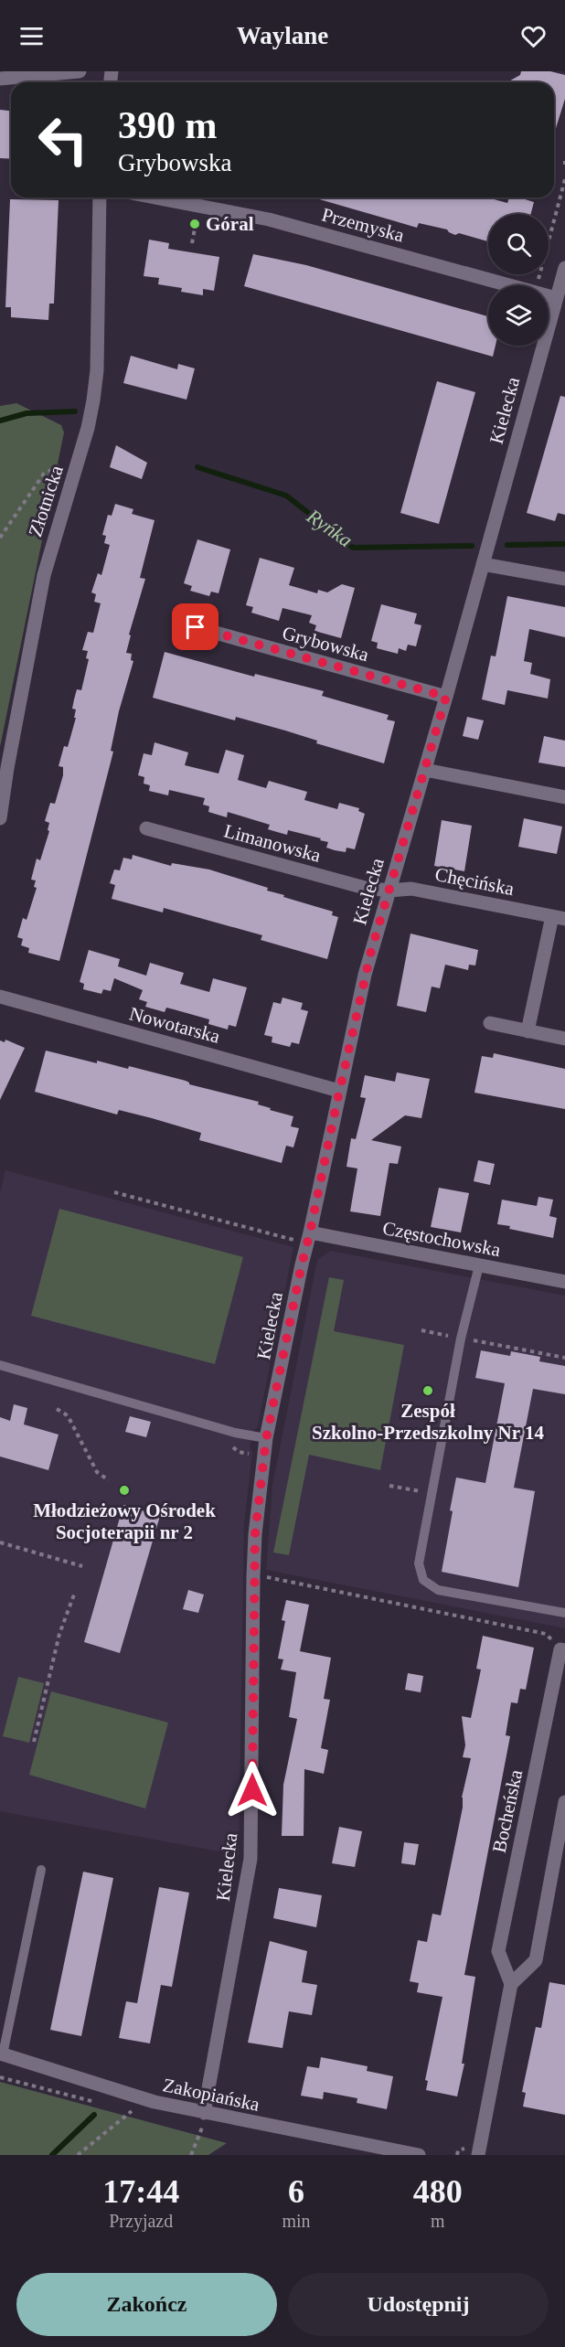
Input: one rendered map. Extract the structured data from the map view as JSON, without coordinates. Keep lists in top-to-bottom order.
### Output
{
  "streets": {
    "street": [
      "Przemyska",
      "Kielecka",
      "Złotnicka",
      "Grybowska",
      "Limanowska",
      "Chęcińska",
      "Nowotarska",
      "Częstochowska",
      "Bocheńska",
      "Zakopiańska"
    ]
  },
  "crossings": [
    ["Przemyska", "Kielecka"],
    ["Kielecka", "Grybowska"],
    ["Kielecka", "Limanowska"],
    ["Kielecka", "Chęcińska"],
    ["Kielecka", "Nowotarska"],
    ["Kielecka", "Częstochowska"],
    ["Kielecka", "Zakopiańska"],
    ["Limanowska", "Chęcińska"]
  ],
  "water": ["Ryńka"],
  "places": ["Góral", "Zespół Szkolno-Przedszkolny Nr 14", "Młodzieżowy Ośrodek Socjoterapii nr 2"],
  "page": {
    "header": "Waylane",
    "turn": ["390 m", "Grybowska"],
    "eta": [
      "17:44",
      "Przyjazd",
      "6",
      "min",
      "480",
      "m"
    ],
    "buttons": ["Zakończ", "Udostępnij"]
  }
}
